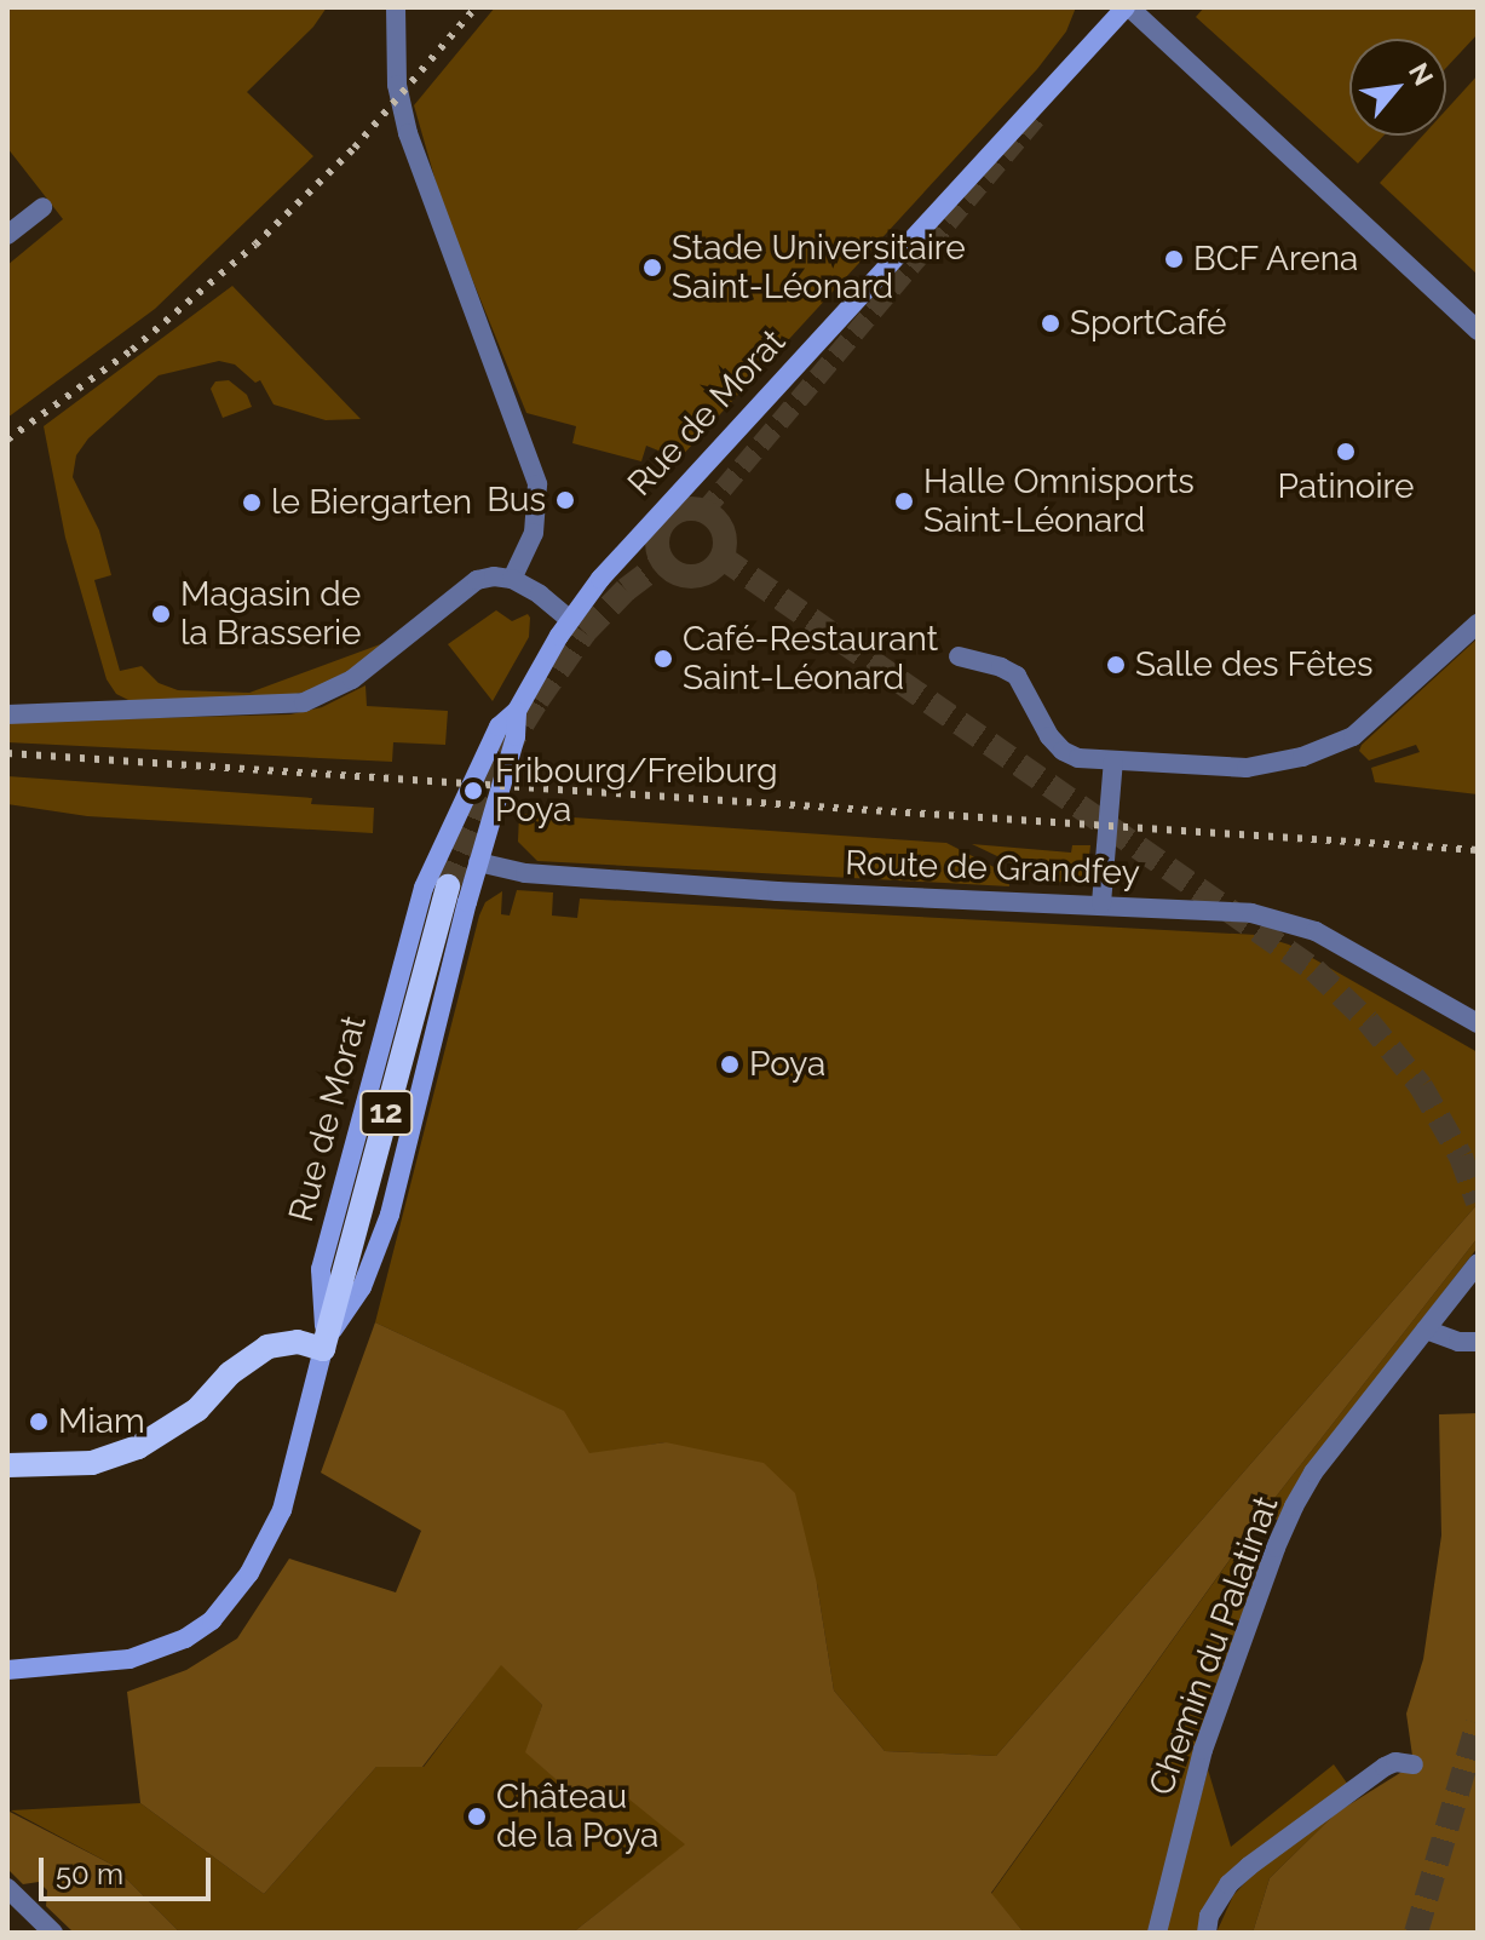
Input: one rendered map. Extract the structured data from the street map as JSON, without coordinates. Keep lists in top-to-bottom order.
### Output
{
  "streets": {
    "main road": ["Rue de Morat", "12"],
    "street": ["Route de Grandfey", "Chemin du Palatinat"]
  },
  "crossings": [
    ["Rue de Morat", "Route de Grandfey"],
    ["Rue de Morat", "12"]
  ],
  "places": [
    "BCF Arena",
    "Stade Universitaire Saint-Léonard",
    "SportCafé",
    "Patinoire",
    "Bus",
    "Halle Omnisports Saint-Léonard",
    "le Biergarten",
    "Magasin de la Brasserie",
    "Café-Restaurant Saint-Léonard",
    "Salle des Fêtes",
    "Fribourg/Freiburg Poya",
    "Poya",
    "Miam",
    "Château de la Poya"
  ],
  "scale_bar": "50 m",
  "north": "top right"
}
